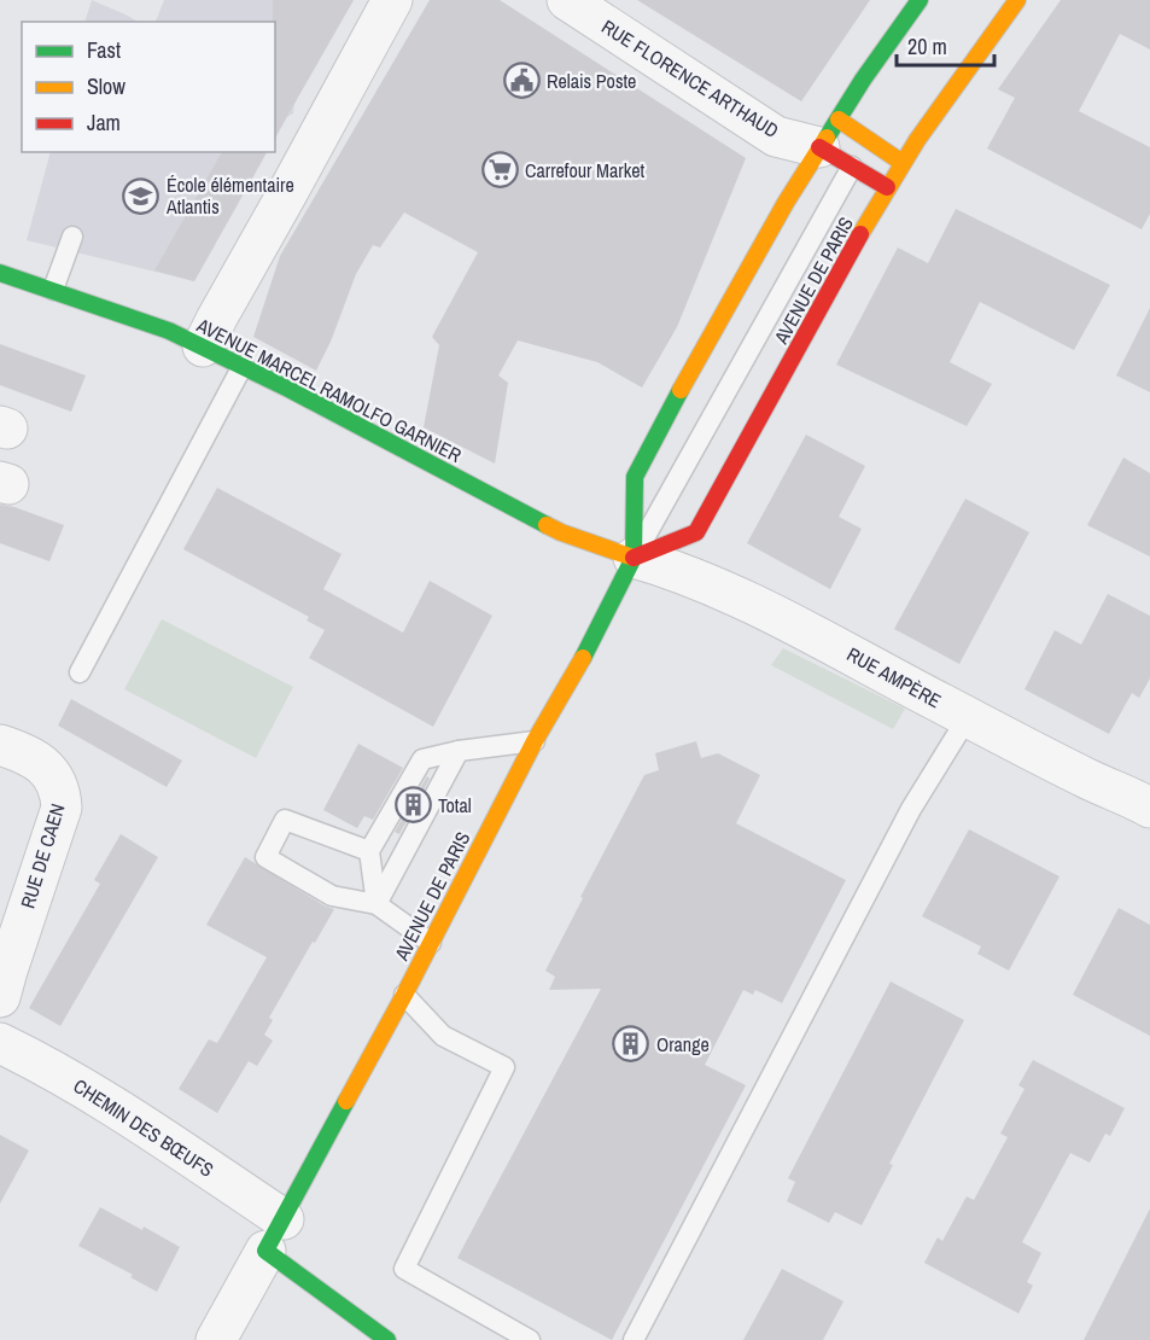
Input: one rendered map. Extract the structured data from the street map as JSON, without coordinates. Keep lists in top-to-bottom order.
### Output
{
  "streets": {
    "street": [
      "RUE FLORENCE ARTHAUD",
      "AVENUE DE PARIS",
      "AVENUE MARCEL RAMOLFO GARNIER",
      "RUE AMPÈRE",
      "RUE DE CAEN",
      "CHEMIN DES BŒUFS"
    ]
  },
  "crossings": [
    ["RUE FLORENCE ARTHAUD", "AVENUE DE PARIS"],
    ["AVENUE DE PARIS", "AVENUE MARCEL RAMOLFO GARNIER"],
    ["AVENUE DE PARIS", "RUE AMPÈRE"],
    ["AVENUE DE PARIS", "CHEMIN DES BŒUFS"],
    ["AVENUE MARCEL RAMOLFO GARNIER", "RUE AMPÈRE"]
  ],
  "places": {
    "public building": ["Relais Poste"],
    "supermarket": ["Carrefour Market"],
    "school or university": ["École élémentaire Atlantis"],
    "building": ["Total", "Orange"]
  },
  "legend": ["Fast", "Slow", "Jam"],
  "scale_bar": "20 m"
}
